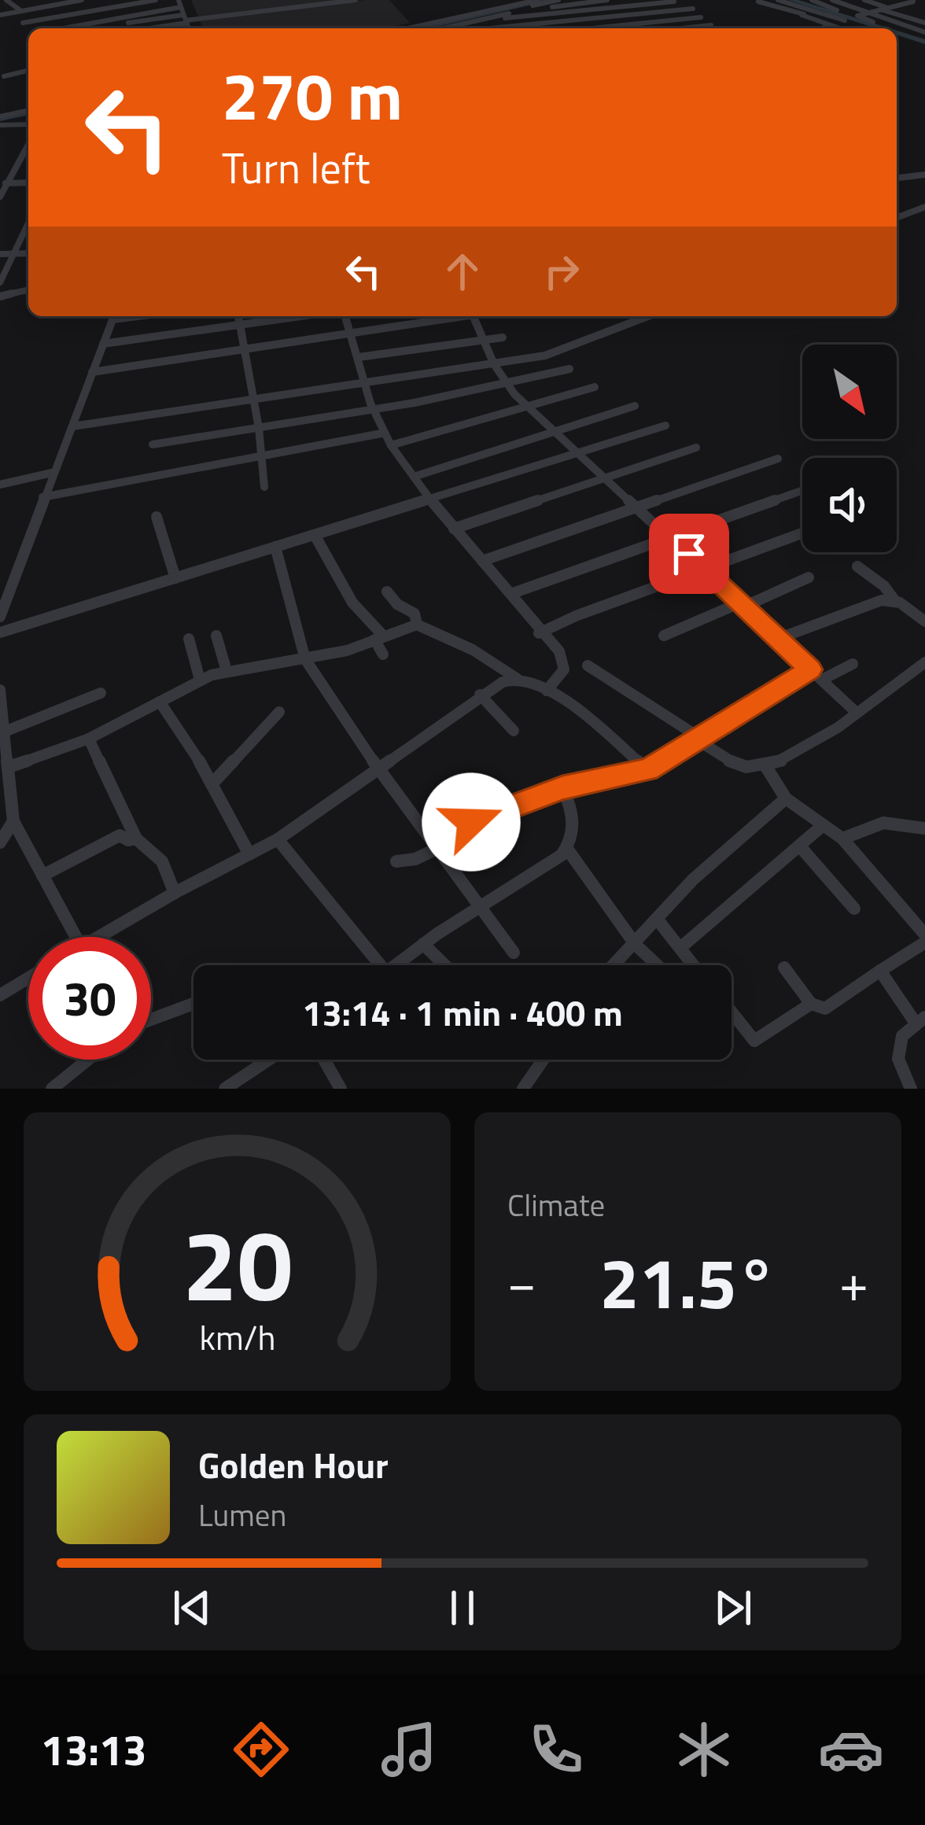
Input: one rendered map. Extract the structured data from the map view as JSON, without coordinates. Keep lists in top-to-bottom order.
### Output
{
  "north": "bottom right",
  "page": {
    "turn": ["270 m", "Turn left"],
    "limit": "30",
    "trip": "13:14 · 1 min · 400 m",
    "tile": "Climate",
    "heat": ["−", "21.5°", "+"],
    "song": ["Golden Hour", "Lumen"],
    "tabs": "13:13",
    "gauge": ["20", "km/h"]
  }
}
